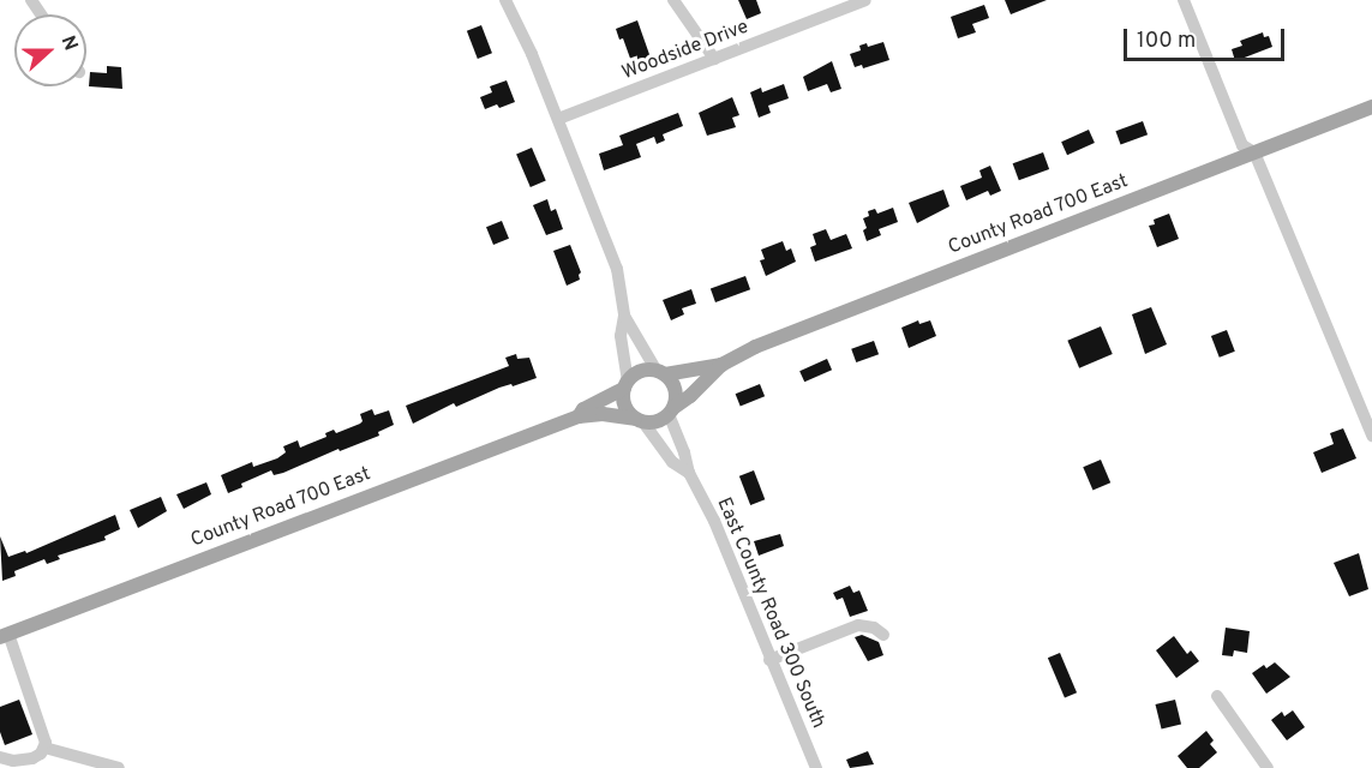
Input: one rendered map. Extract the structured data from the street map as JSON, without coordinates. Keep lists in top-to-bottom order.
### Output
{
  "streets": {
    "main road": ["County Road 700 East"],
    "street": ["Woodside Drive", "East County Road 300 South"]
  },
  "crossings": [
    ["County Road 700 East", "East County Road 300 South"]
  ],
  "scale_bar": "100 m",
  "north": "right"
}
